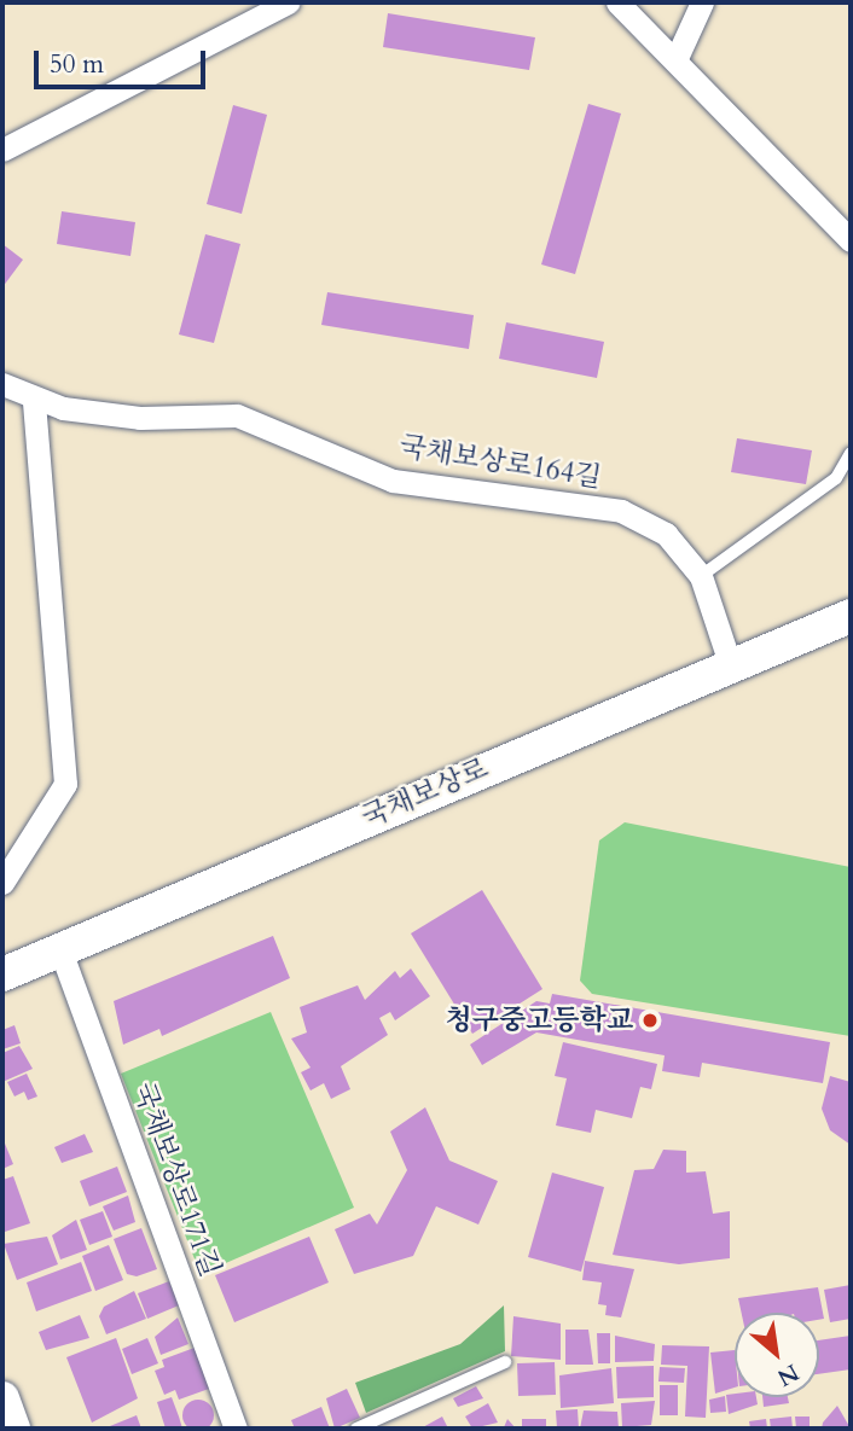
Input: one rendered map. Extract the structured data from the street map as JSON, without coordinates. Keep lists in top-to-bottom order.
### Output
{
  "streets": {
    "main road": ["국채보상로"],
    "street": ["국채보상로164길", "국채보상로171길"]
  },
  "crossings": [
    ["국채보상로164길", "국채보상로"],
    ["국채보상로", "국채보상로171길"]
  ],
  "places": ["청구중고등학교"],
  "scale_bar": "50 m",
  "north": "bottom right"
}
